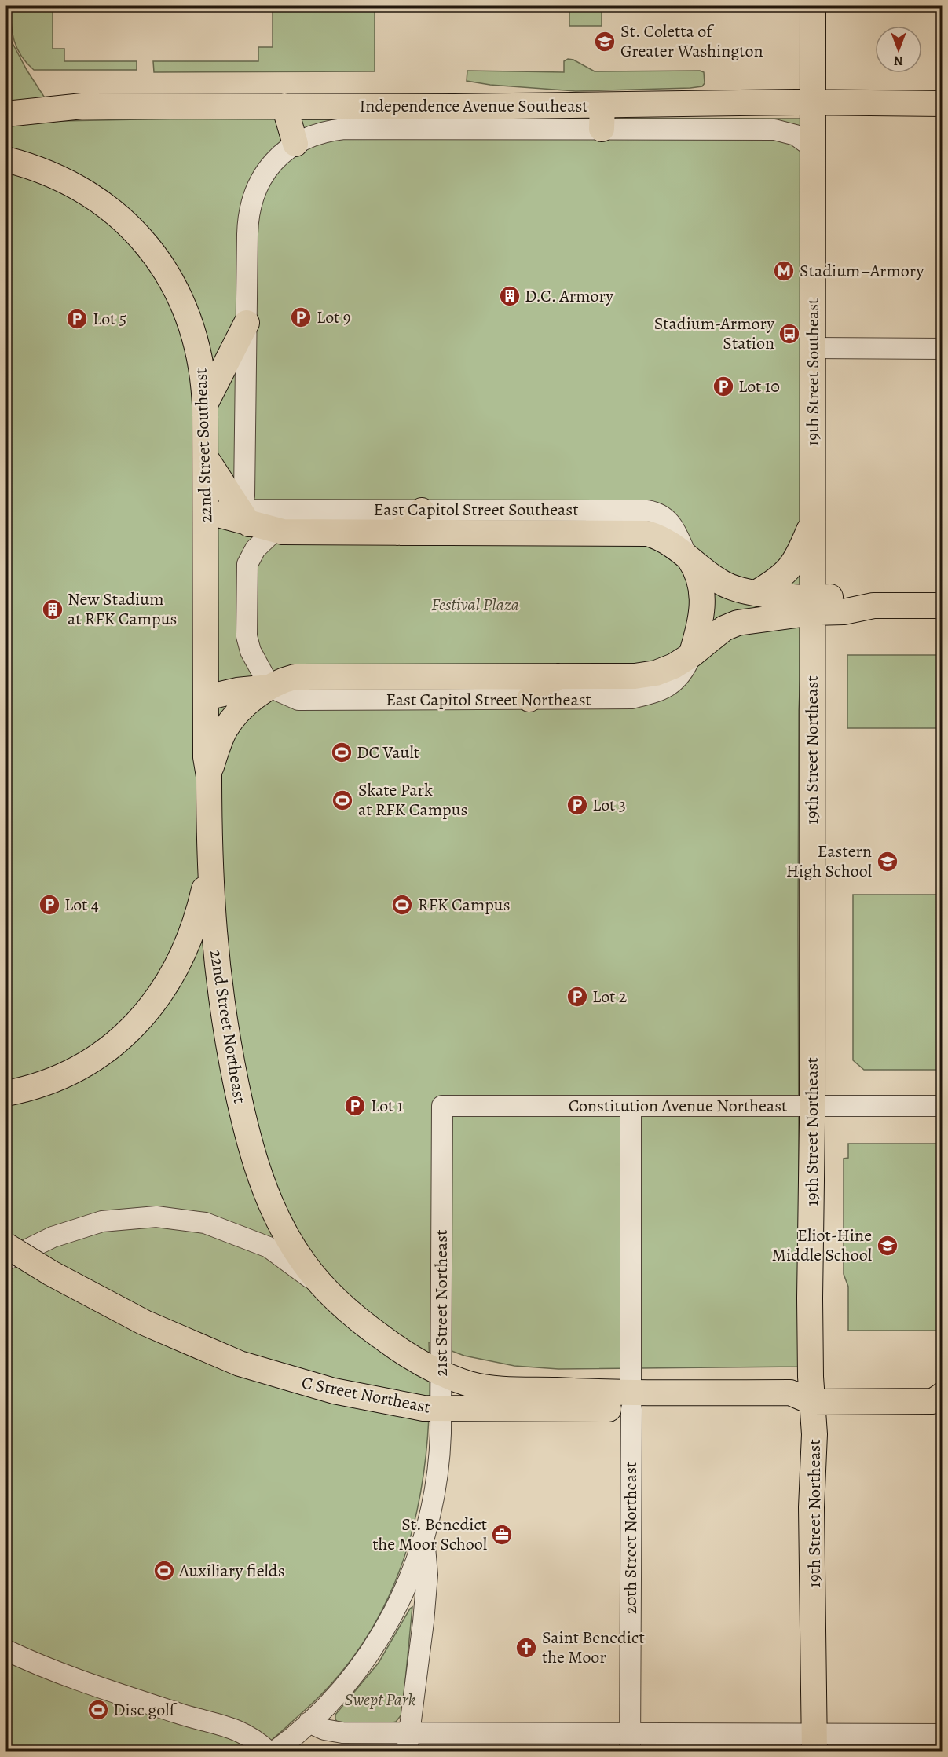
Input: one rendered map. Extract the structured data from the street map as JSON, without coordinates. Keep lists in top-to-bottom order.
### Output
{
  "streets": {
    "main road": [
      "Independence Avenue Southeast",
      "19th Street Southeast",
      "22nd Street Southeast",
      "East Capitol Street Southeast",
      "East Capitol Street Northeast",
      "19th Street Northeast",
      "22nd Street Northeast",
      "C Street Northeast"
    ],
    "street": ["Constitution Avenue Northeast", "21st Street Northeast", "20th Street Northeast"]
  },
  "crossings": [
    ["Independence Avenue Southeast", "19th Street Southeast"],
    ["Independence Avenue Southeast", "22nd Street Southeast"],
    ["19th Street Southeast", "East Capitol Street Southeast"],
    ["19th Street Southeast", "East Capitol Street Northeast"],
    ["19th Street Southeast", "19th Street Northeast"],
    ["22nd Street Southeast", "East Capitol Street Southeast"],
    ["22nd Street Southeast", "22nd Street Northeast"],
    ["East Capitol Street Southeast", "East Capitol Street Northeast"],
    ["East Capitol Street Southeast", "19th Street Northeast"],
    ["East Capitol Street Northeast", "19th Street Northeast"],
    ["East Capitol Street Northeast", "22nd Street Northeast"],
    ["19th Street Northeast", "Constitution Avenue Northeast"],
    ["19th Street Northeast", "C Street Northeast"],
    ["22nd Street Northeast", "21st Street Northeast"],
    ["22nd Street Northeast", "C Street Northeast"],
    ["Constitution Avenue Northeast", "21st Street Northeast"],
    ["Constitution Avenue Northeast", "20th Street Northeast"],
    ["21st Street Northeast", "C Street Northeast"],
    ["C Street Northeast", "20th Street Northeast"]
  ],
  "parks": ["Festival Plaza", "Swept Park"],
  "places": {
    "school or university": ["St. Coletta of Greater Washington", "Eastern High School", "Eliot-Hine Middle School"],
    "metro station": ["Stadium–Armory"],
    "building": ["D.C. Armory", "New Stadium at RFK Campus"],
    "parking": [
      "Lot 9",
      "Lot 5",
      "Lot 10",
      "Lot 3",
      "Lot 4",
      "Lot 2",
      "Lot 1"
    ],
    "bus stop": ["Stadium-Armory Station"],
    "sports": [
      "DC Vault",
      "Skate Park at RFK Campus",
      "RFK Campus",
      "Auxiliary fields",
      "Disc golf"
    ],
    "office": ["St. Benedict the Moor School"],
    "church": ["Saint Benedict the Moor"]
  },
  "north": "bottom"
}
